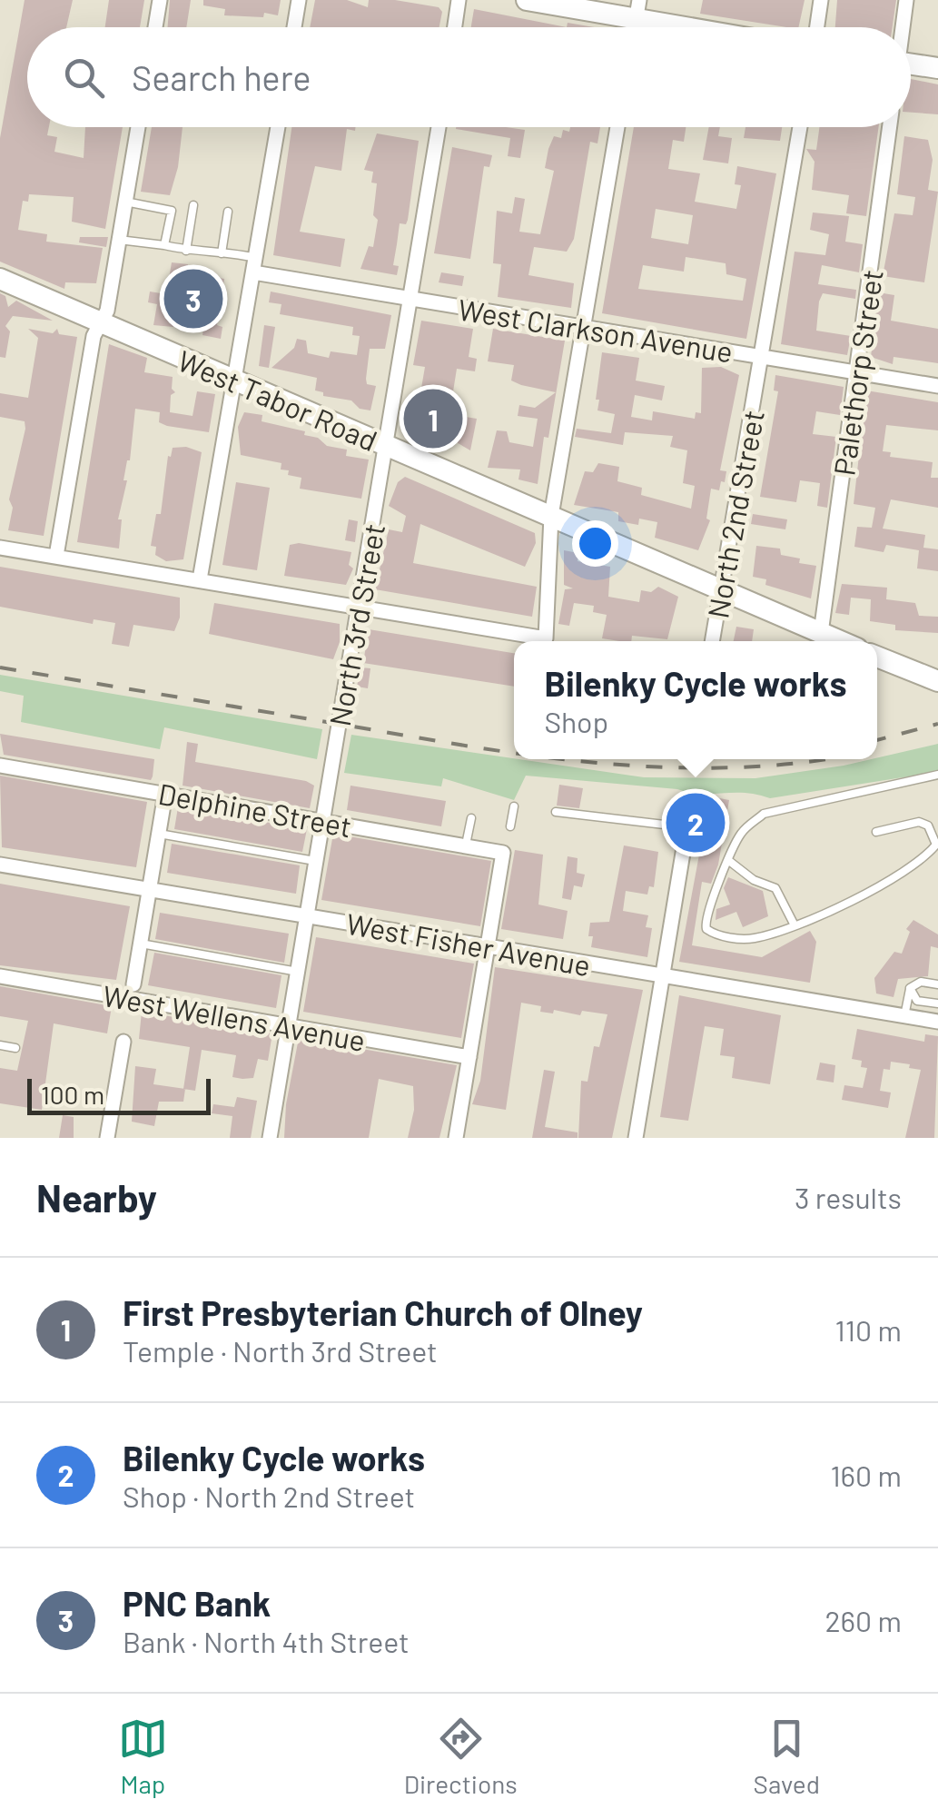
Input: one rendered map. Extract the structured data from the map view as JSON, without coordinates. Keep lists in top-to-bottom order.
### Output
{
  "streets": {
    "street": [
      "West Clarkson Avenue",
      "Palethorp Street",
      "West Tabor Road",
      "North 2nd Street",
      "North 3rd Street",
      "Delphine Street",
      "West Fisher Avenue",
      "West Wellens Avenue"
    ]
  },
  "crossings": [
    ["West Clarkson Avenue", "Palethorp Street"],
    ["West Clarkson Avenue", "North 2nd Street"],
    ["West Clarkson Avenue", "North 3rd Street"],
    ["Palethorp Street", "West Tabor Road"],
    ["West Tabor Road", "North 2nd Street"],
    ["West Tabor Road", "North 3rd Street"],
    ["North 3rd Street", "Delphine Street"],
    ["North 3rd Street", "West Fisher Avenue"],
    ["North 3rd Street", "West Wellens Avenue"],
    ["Delphine Street", "West Fisher Avenue"]
  ],
  "scale_bar": "100 m",
  "page": {
    "search": "Search here",
    "pins": ["3", "1", "2"],
    "popup": ["Bilenky Cycle works", "Shop"],
    "scale": "100 m",
    "heading": ["Nearby", "3 results"],
    "list": [
      {
        "mark": "1",
        "name": "First Presbyterian Church of Olney",
        "note": "Temple · North 3rd Street",
        "value": "110 m"
      },
      {
        "mark": "2",
        "name": "Bilenky Cycle works",
        "note": "Shop · North 2nd Street",
        "value": "160 m"
      },
      {
        "mark": "3",
        "name": "PNC Bank",
        "note": "Bank · North 4th Street",
        "value": "260 m"
      }
    ],
    "nav": ["Map", "Directions", "Saved"]
  }
}
